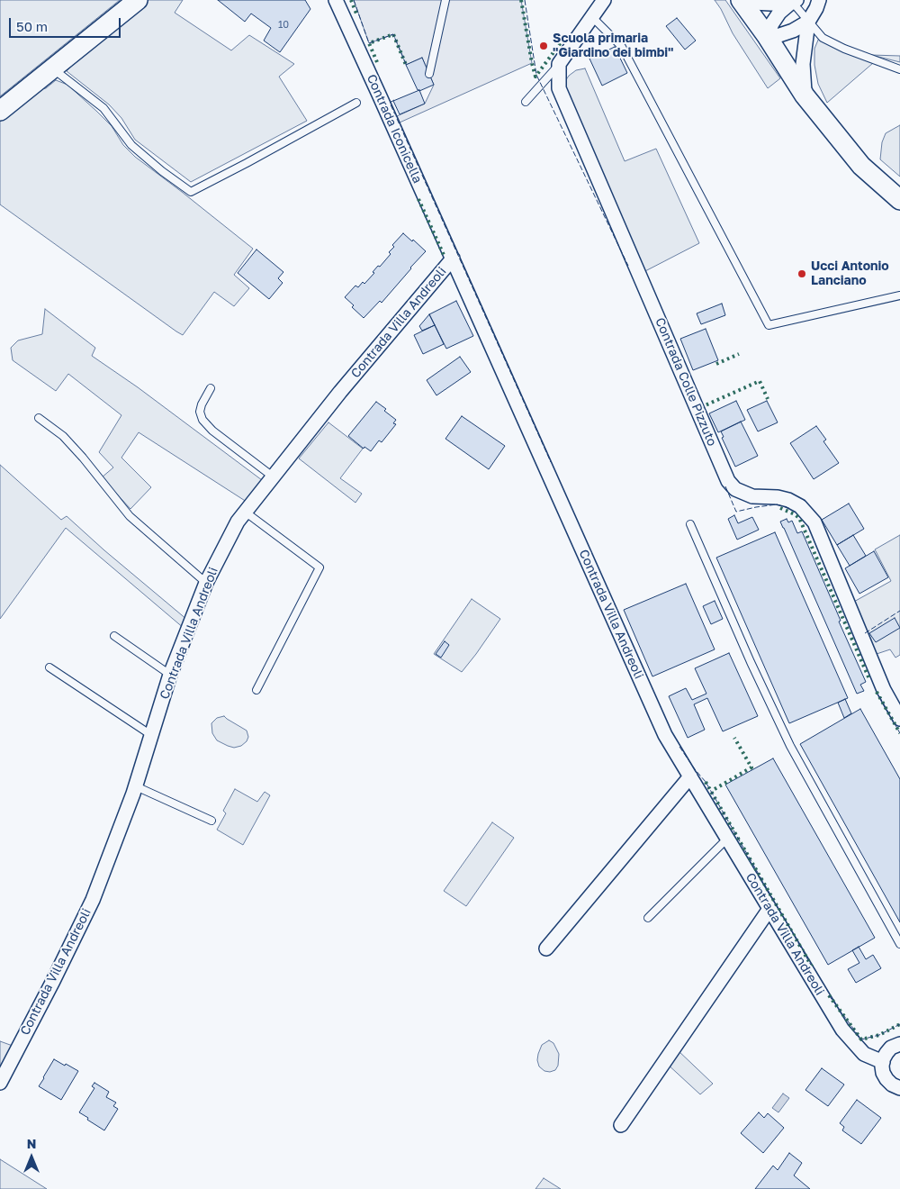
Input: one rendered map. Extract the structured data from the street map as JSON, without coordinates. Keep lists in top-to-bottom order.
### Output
{
  "streets": {
    "street": ["Contrada Iconicella", "Contrada Villa Andreoli", "Contrada Colle Pizzuto"]
  },
  "crossings": [
    ["Contrada Iconicella", "Contrada Villa Andreoli"]
  ],
  "places": ["Scuola primaria \"Giardino dei bimbi\"", "Ucci Antonio Lanciano"],
  "house_numbers": ["10"],
  "scale_bar": "50 m",
  "north": "top"
}
